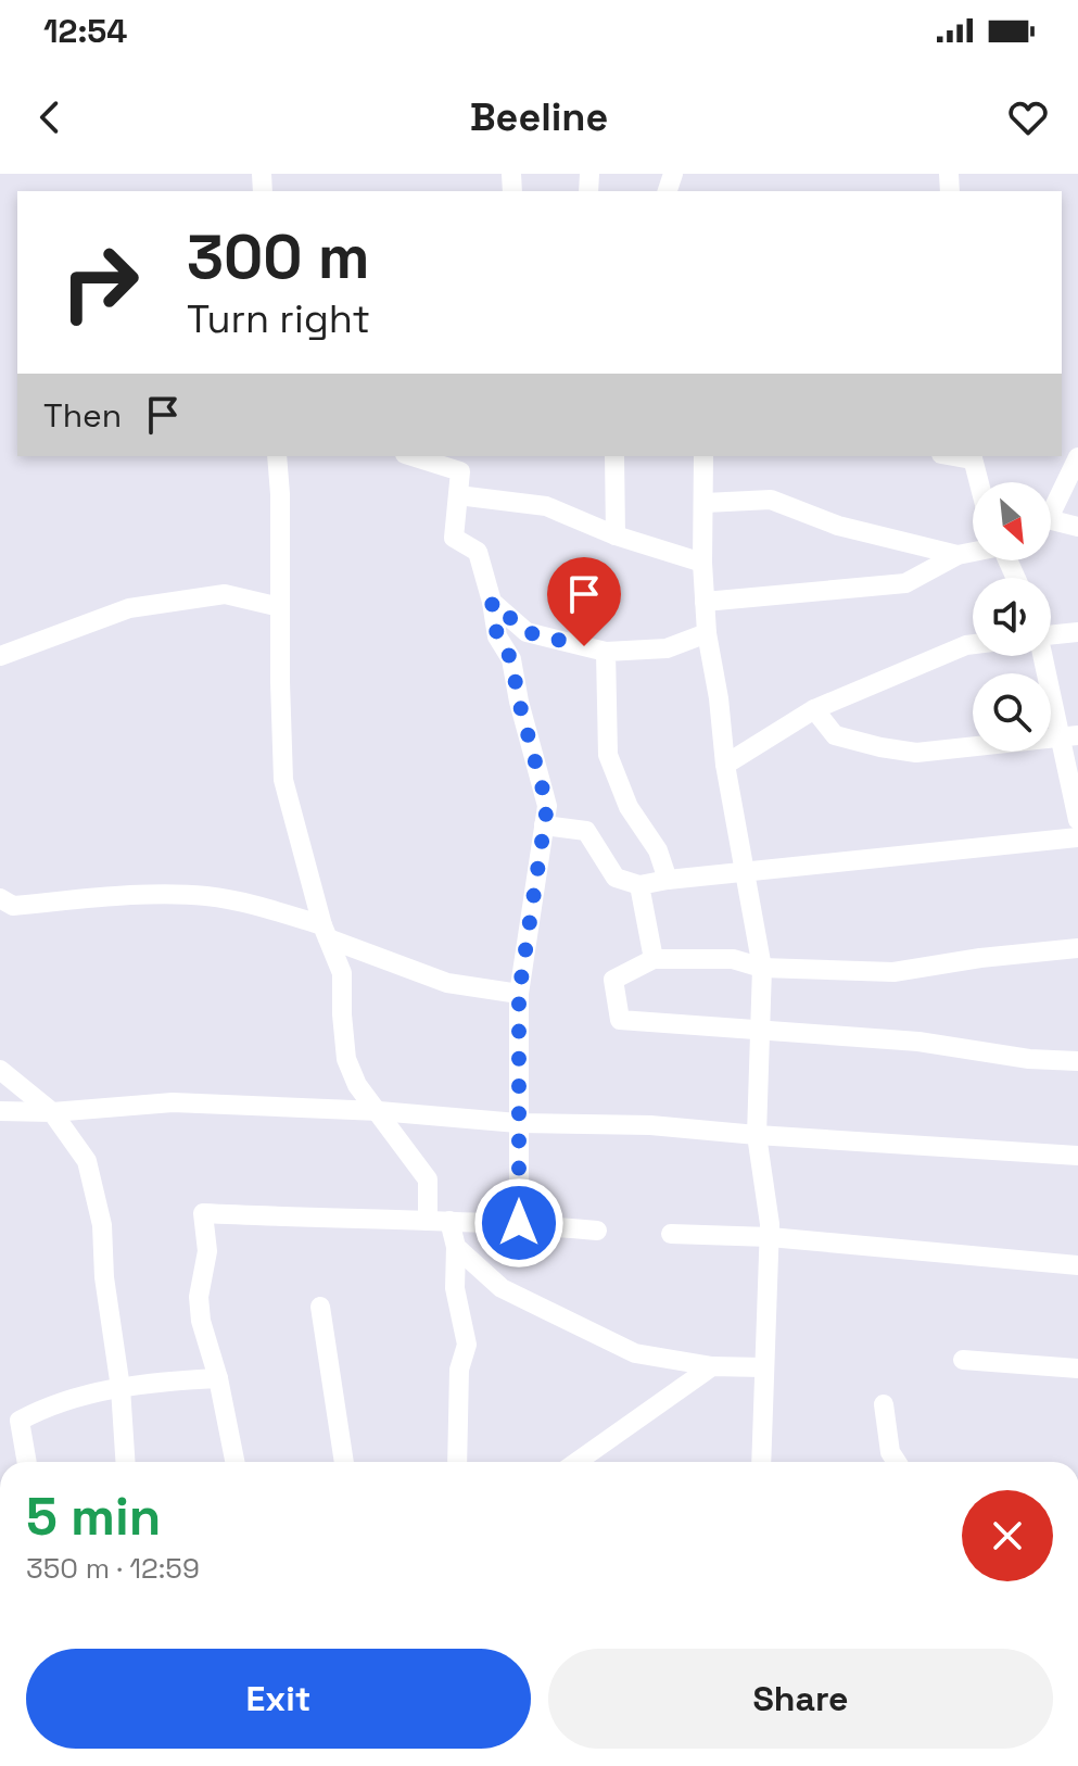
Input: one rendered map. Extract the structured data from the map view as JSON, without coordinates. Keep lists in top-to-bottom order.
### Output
{
  "north": "bottom right",
  "page": {
    "status": "12:54",
    "header": "Beeline",
    "turn": ["300 m", "Turn right"],
    "then": "Then",
    "heading": ["5 min", "350 m · 12:59"],
    "buttons": ["Exit", "Share"]
  }
}
